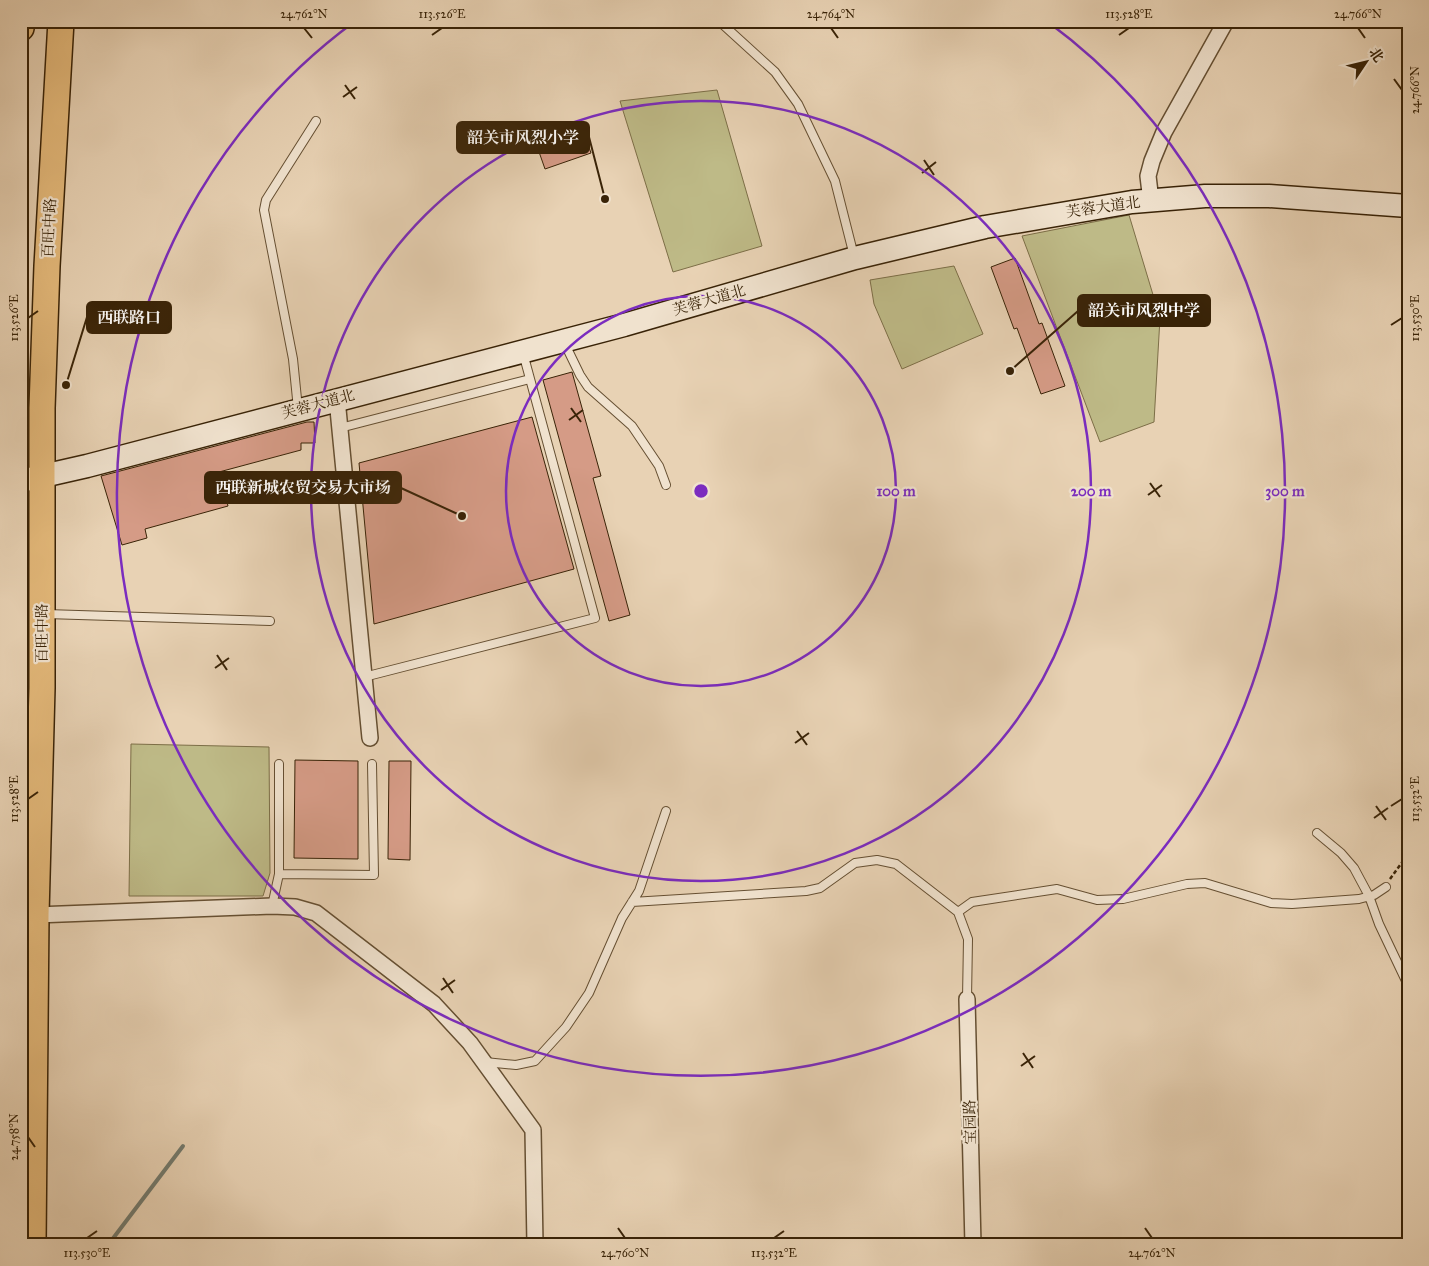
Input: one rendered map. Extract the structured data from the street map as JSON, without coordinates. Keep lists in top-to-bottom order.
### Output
{
  "streets": {
    "main road": ["芙蓉大道北", "百旺中路"],
    "street": ["宝园路"]
  },
  "crossings": [
    ["芙蓉大道北", "百旺中路"]
  ],
  "places": [
    "韶关市风烈小学",
    "韶关市风烈中学",
    "西联路口",
    "西联新城农贸交易大市场"
  ],
  "north": "top right",
  "coordinates": [
    "24.762°N",
    "113.526°E",
    "24.764°N",
    "113.528°E",
    "24.766°N",
    "113.530°E",
    "113.532°E",
    "24.758°N",
    "24.760°N"
  ],
  "rings": ["100 m", "200 m", "300 m"]
}
